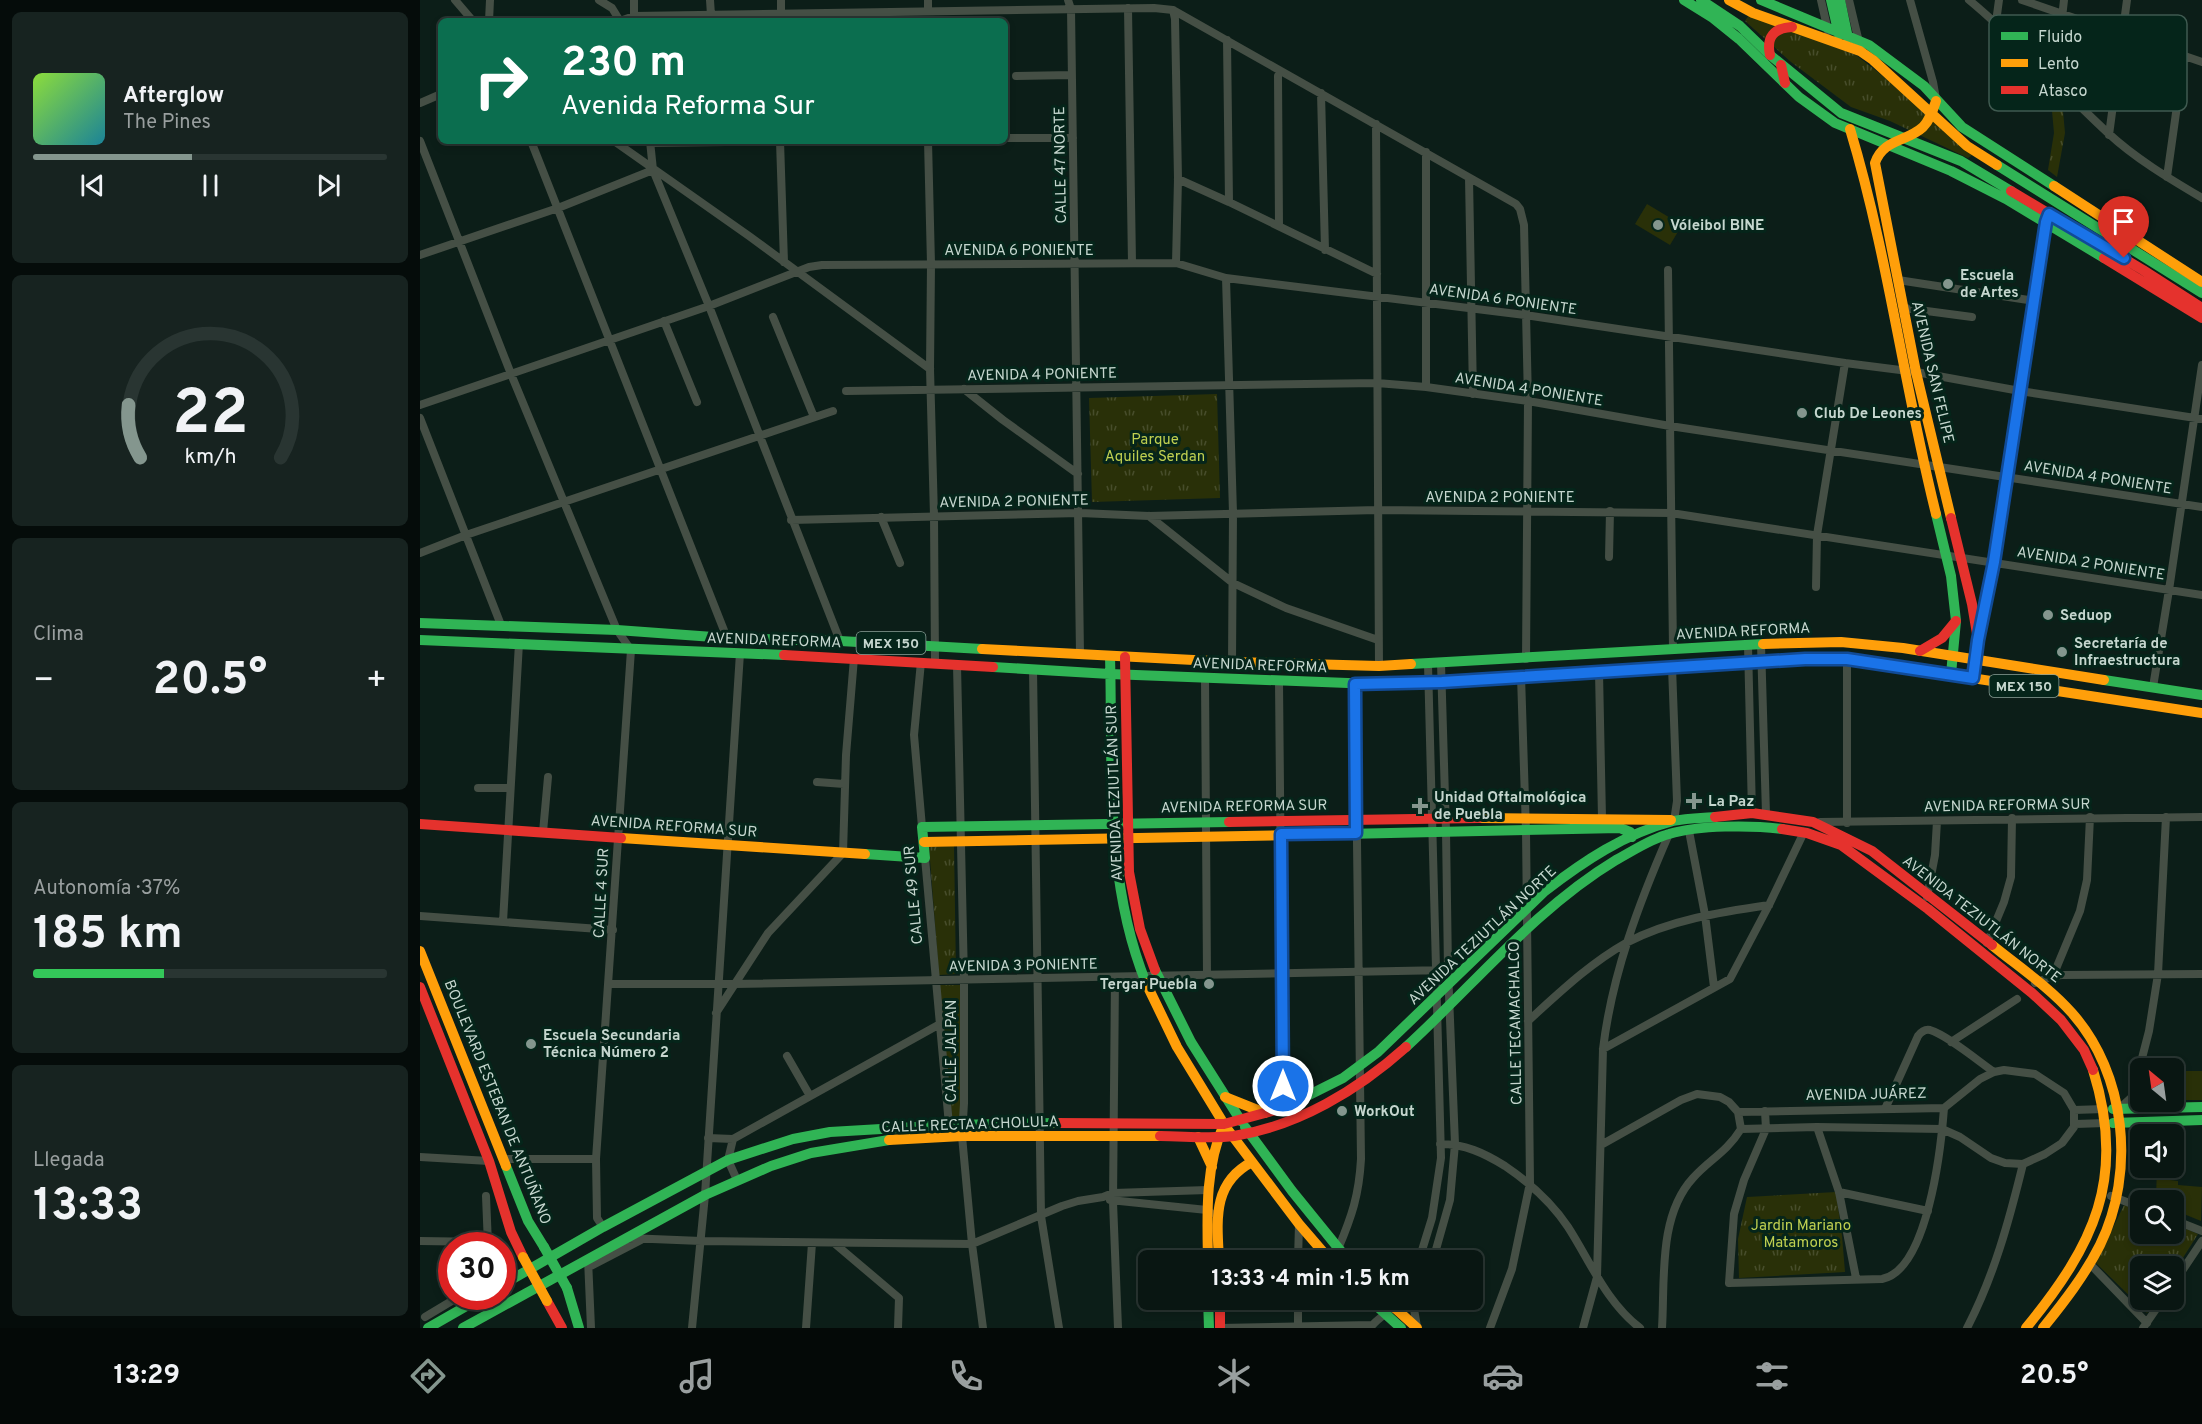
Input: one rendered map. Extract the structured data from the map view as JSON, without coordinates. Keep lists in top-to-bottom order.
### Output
{
  "streets": {
    "main road": [
      "AVENIDA SAN FELIPE",
      "AVENIDA REFORMA",
      "MEX 150",
      "AVENIDA TEZIUTLÁN SUR",
      "AVENIDA REFORMA SUR",
      "CALLE 49 SUR",
      "AVENIDA TEZIUTLÁN NORTE",
      "BOULEVARD ESTEBAN DE ANTUÑANO",
      "CALLE RECTA A CHOLULA"
    ],
    "street": [
      "CALLE 47 NORTE",
      "AVENIDA 6 PONIENTE",
      "AVENIDA 4 PONIENTE",
      "AVENIDA 2 PONIENTE",
      "CALLE 4 SUR",
      "AVENIDA 3 PONIENTE",
      "CALLE TECAMACHALCO",
      "CALLE JALPAN",
      "AVENIDA JUÁREZ"
    ]
  },
  "crossings": [
    ["CALLE 47 NORTE", "AVENIDA 6 PONIENTE"],
    ["CALLE 47 NORTE", "AVENIDA 4 PONIENTE"],
    ["CALLE 47 NORTE", "AVENIDA 2 PONIENTE"],
    ["CALLE 47 NORTE", "AVENIDA REFORMA"],
    ["AVENIDA 6 PONIENTE", "AVENIDA SAN FELIPE"],
    ["AVENIDA SAN FELIPE", "AVENIDA 4 PONIENTE"],
    ["AVENIDA SAN FELIPE", "AVENIDA 2 PONIENTE"],
    ["AVENIDA SAN FELIPE", "AVENIDA REFORMA"],
    ["AVENIDA REFORMA", "AVENIDA TEZIUTLÁN SUR"],
    ["AVENIDA REFORMA", "CALLE 4 SUR"],
    ["AVENIDA REFORMA", "CALLE 49 SUR"],
    ["AVENIDA REFORMA", "CALLE TECAMACHALCO"],
    ["AVENIDA REFORMA", "CALLE JALPAN"],
    ["AVENIDA TEZIUTLÁN SUR", "AVENIDA REFORMA SUR"],
    ["AVENIDA TEZIUTLÁN SUR", "AVENIDA TEZIUTLÁN NORTE"],
    ["AVENIDA TEZIUTLÁN SUR", "AVENIDA 3 PONIENTE"],
    ["AVENIDA TEZIUTLÁN SUR", "CALLE RECTA A CHOLULA"],
    ["AVENIDA REFORMA SUR", "CALLE 4 SUR"],
    ["AVENIDA REFORMA SUR", "CALLE 49 SUR"],
    ["AVENIDA REFORMA SUR", "AVENIDA TEZIUTLÁN NORTE"],
    ["AVENIDA REFORMA SUR", "CALLE TECAMACHALCO"],
    ["AVENIDA REFORMA SUR", "CALLE JALPAN"],
    ["CALLE 4 SUR", "AVENIDA 3 PONIENTE"],
    ["CALLE 4 SUR", "CALLE RECTA A CHOLULA"],
    ["CALLE 49 SUR", "AVENIDA 3 PONIENTE"],
    ["CALLE 49 SUR", "CALLE RECTA A CHOLULA"],
    ["AVENIDA TEZIUTLÁN NORTE", "CALLE TECAMACHALCO"],
    ["AVENIDA TEZIUTLÁN NORTE", "CALLE RECTA A CHOLULA"],
    ["AVENIDA 3 PONIENTE", "CALLE JALPAN"],
    ["CALLE JALPAN", "CALLE RECTA A CHOLULA"]
  ],
  "parks": ["Parque Aquiles Serdan", "Jardin Mariano Matamoros"],
  "places": {
    "other": [
      "Vóleibol BINE",
      "Escuela de Artes",
      "Club De Leones",
      "Seduop",
      "Secretaría de Infraestructura",
      "Tergar Puebla",
      "Escuela Secundaria Técnica Número 2",
      "WorkOut"
    ],
    "health": ["La Paz", "Unidad Oftalmológica de Puebla"]
  },
  "legend": ["Fluido", "Lento", "Atasco"],
  "north": "top left",
  "page": {
    "turn": ["230 m", "Avenida Reforma Sur"],
    "song": ["Afterglow", "The Pines"],
    "tile": [
      "Clima",
      ["Autonomía · 37%", "185 km"],
      ["Llegada", "13:33"]
    ],
    "heat": ["−", "20.5°", "+"],
    "limit": "30",
    "trip": "13:33 · 4 min · 1.5 km",
    "tabs": ["13:29", "20.5°"],
    "gauge": ["22", "km/h"]
  }
}
